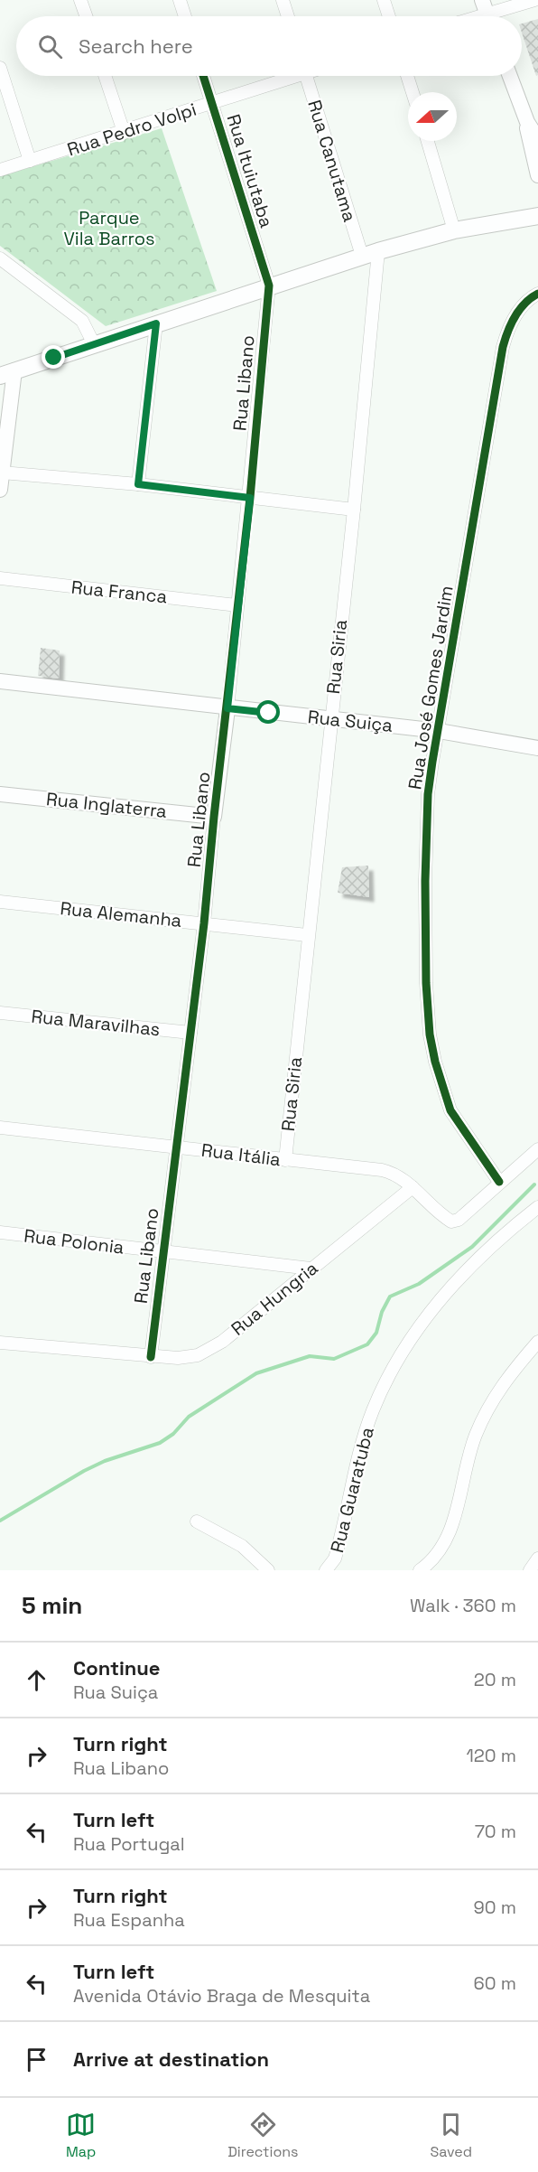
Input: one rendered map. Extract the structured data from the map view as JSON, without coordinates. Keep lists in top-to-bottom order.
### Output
{
  "streets": {
    "street": [
      "Rua Pedro Volpi",
      "Rua Canutama",
      "Rua Ituiutaba",
      "Rua Libano",
      "Rua Franca",
      "Rua Siria",
      "Rua José Gomes Jardim",
      "Rua Suiça",
      "Rua Inglaterra",
      "Rua Alemanha",
      "Rua Maravilhas",
      "Rua Itália",
      "Rua Polonia",
      "Rua Hungria",
      "Rua Guaratuba"
    ]
  },
  "crossings": [
    ["Rua Pedro Volpi", "Rua Ituiutaba"],
    ["Rua Ituiutaba", "Rua Libano"],
    ["Rua Libano", "Rua Franca"],
    ["Rua Libano", "Rua Suiça"],
    ["Rua Libano", "Rua Inglaterra"],
    ["Rua Libano", "Rua Alemanha"],
    ["Rua Libano", "Rua Maravilhas"],
    ["Rua Libano", "Rua Itália"],
    ["Rua Libano", "Rua Polonia"],
    ["Rua Libano", "Rua Hungria"],
    ["Rua Siria", "Rua Suiça"],
    ["Rua Siria", "Rua Alemanha"],
    ["Rua Siria", "Rua Itália"],
    ["Rua José Gomes Jardim", "Rua Suiça"],
    ["Rua Itália", "Rua Hungria"],
    ["Rua Polonia", "Rua Hungria"]
  ],
  "parks": ["Parque Vila Barros"],
  "north": "left",
  "page": {
    "search": "Search here",
    "heading": ["5 min", "Walk · 360 m"],
    "list": [
      ["Continue", "Rua Suiça", "20 m"],
      ["Turn right", "Rua Libano", "120 m"],
      ["Turn left", "Rua Portugal", "70 m"],
      ["Turn right", "Rua Espanha", "90 m"],
      ["Turn left", "Avenida Otávio Braga de Mesquita", "60 m"],
      "Arrive at destination"
    ],
    "nav": ["Map", "Directions", "Saved"]
  }
}
